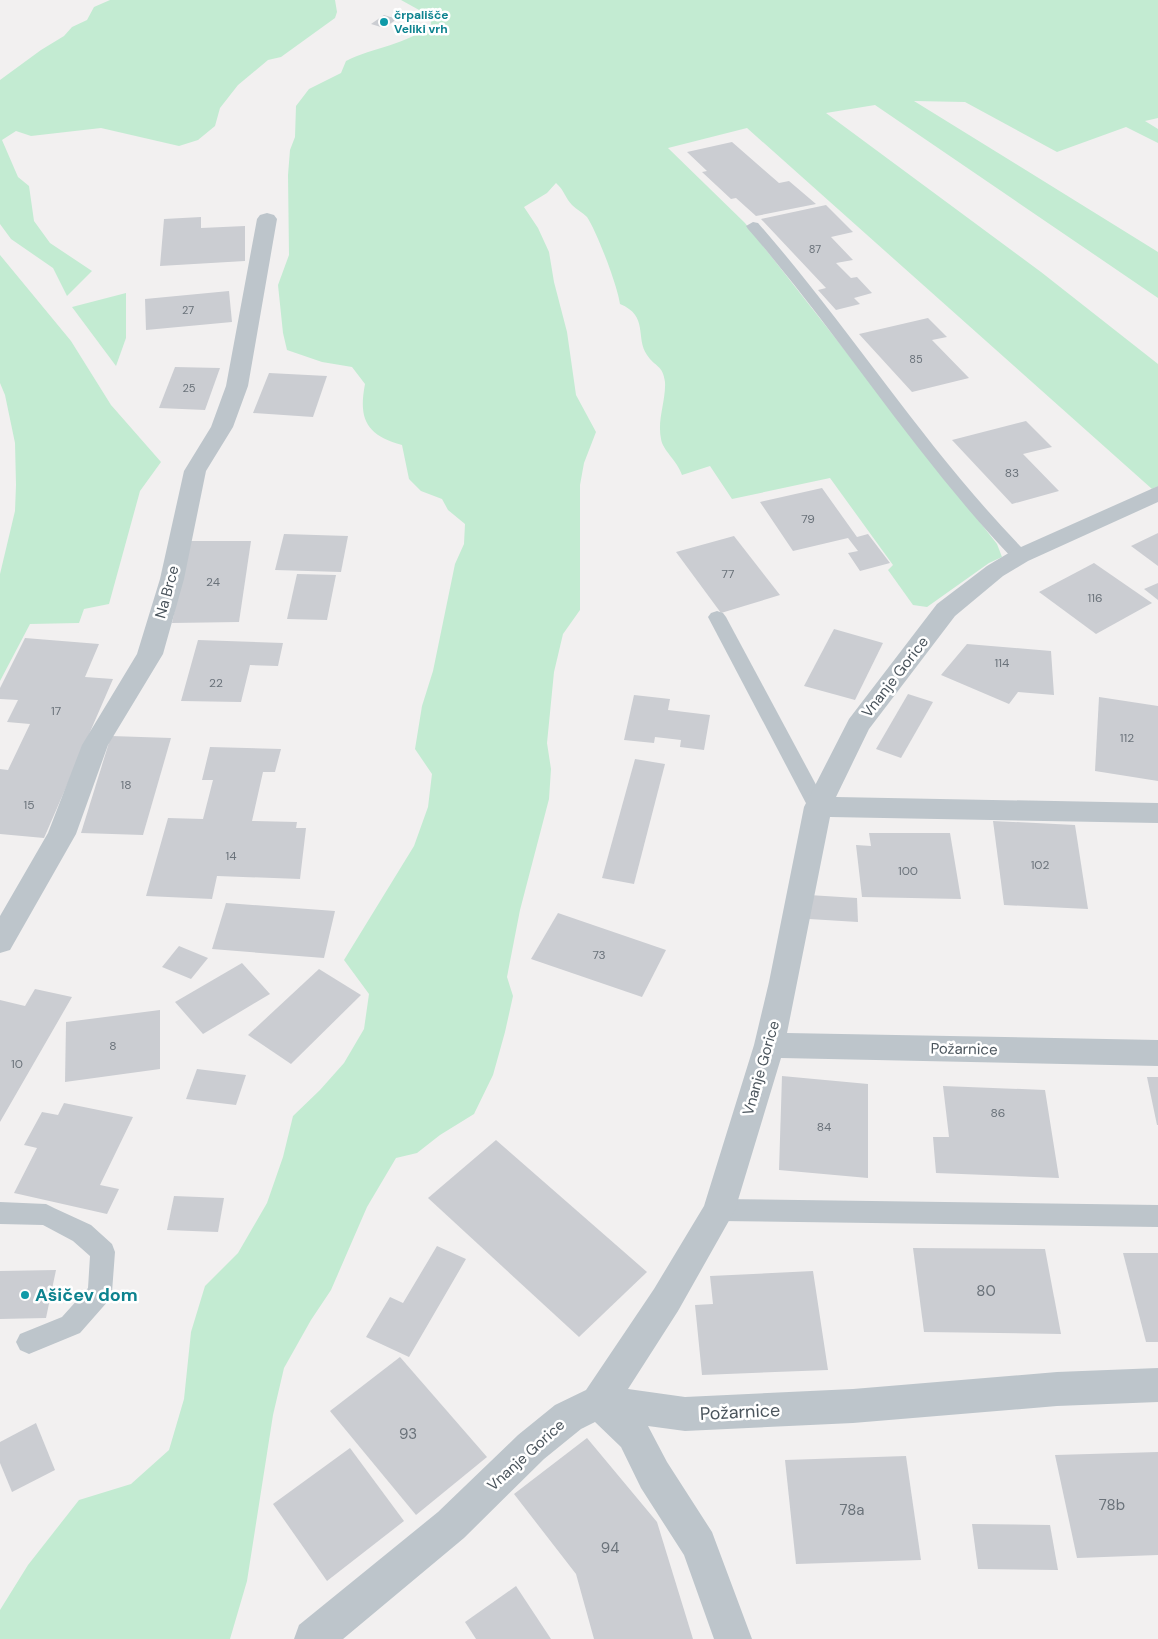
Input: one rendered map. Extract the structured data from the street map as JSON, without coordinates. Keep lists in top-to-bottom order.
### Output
{
  "streets": {
    "street": ["Na Brce", "Vnanje Gorice", "Požarnice"]
  },
  "crossings": [
    ["Vnanje Gorice", "Požarnice"]
  ],
  "places": ["črpališče Veliki vrh", "Ašičev dom"],
  "house_numbers": [
    "87",
    "27",
    "85",
    "25",
    "83",
    "79",
    "77",
    "24",
    "116",
    "114",
    "22",
    "17",
    "112",
    "18",
    "15",
    "14",
    "102",
    "100",
    "73",
    "8",
    "10",
    "86",
    "84",
    "80",
    "93",
    "78b",
    "78a",
    "94"
  ]
}
